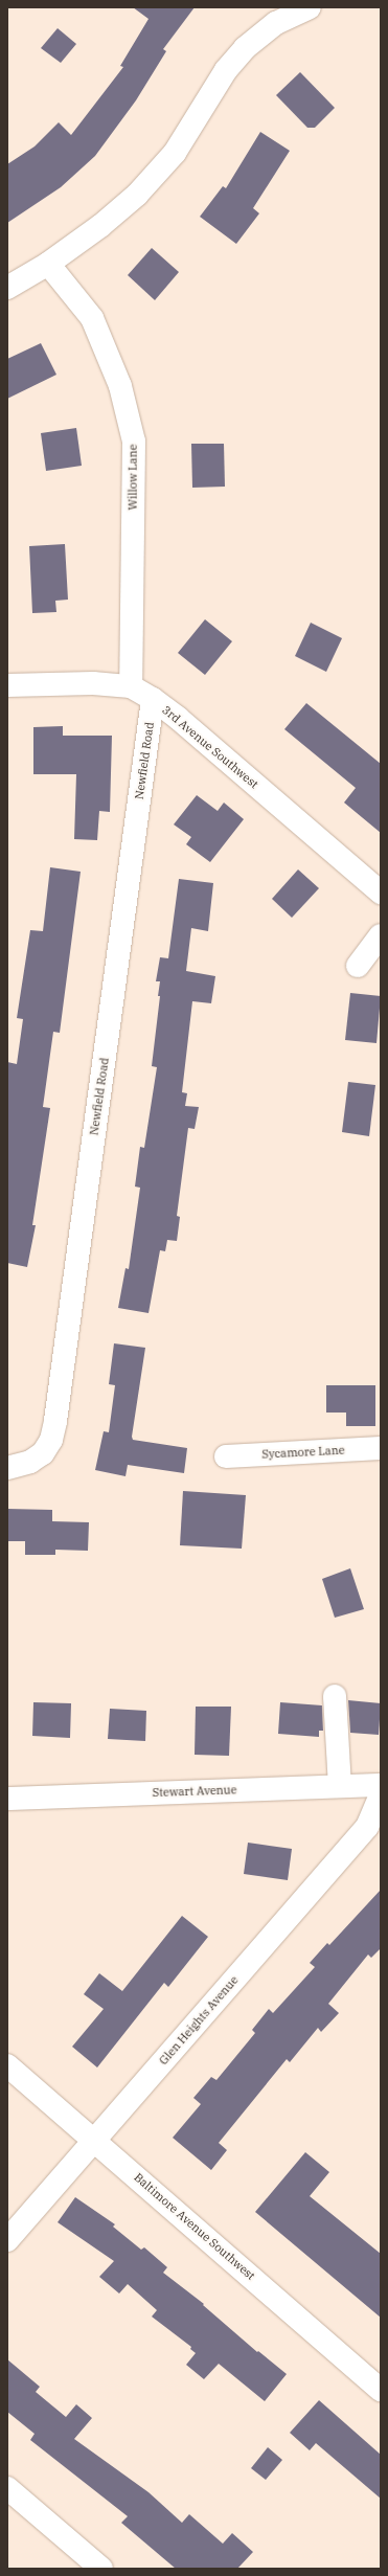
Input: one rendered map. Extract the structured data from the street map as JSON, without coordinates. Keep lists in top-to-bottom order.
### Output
{
  "streets": {
    "street": [
      "Willow Lane",
      "3rd Avenue Southwest",
      "Newfield Road",
      "Sycamore Lane",
      "Stewart Avenue",
      "Glen Heights Avenue",
      "Baltimore Avenue Southwest"
    ]
  },
  "crossings": [
    ["Willow Lane", "3rd Avenue Southwest"],
    ["3rd Avenue Southwest", "Newfield Road"],
    ["Glen Heights Avenue", "Baltimore Avenue Southwest"]
  ]
}
